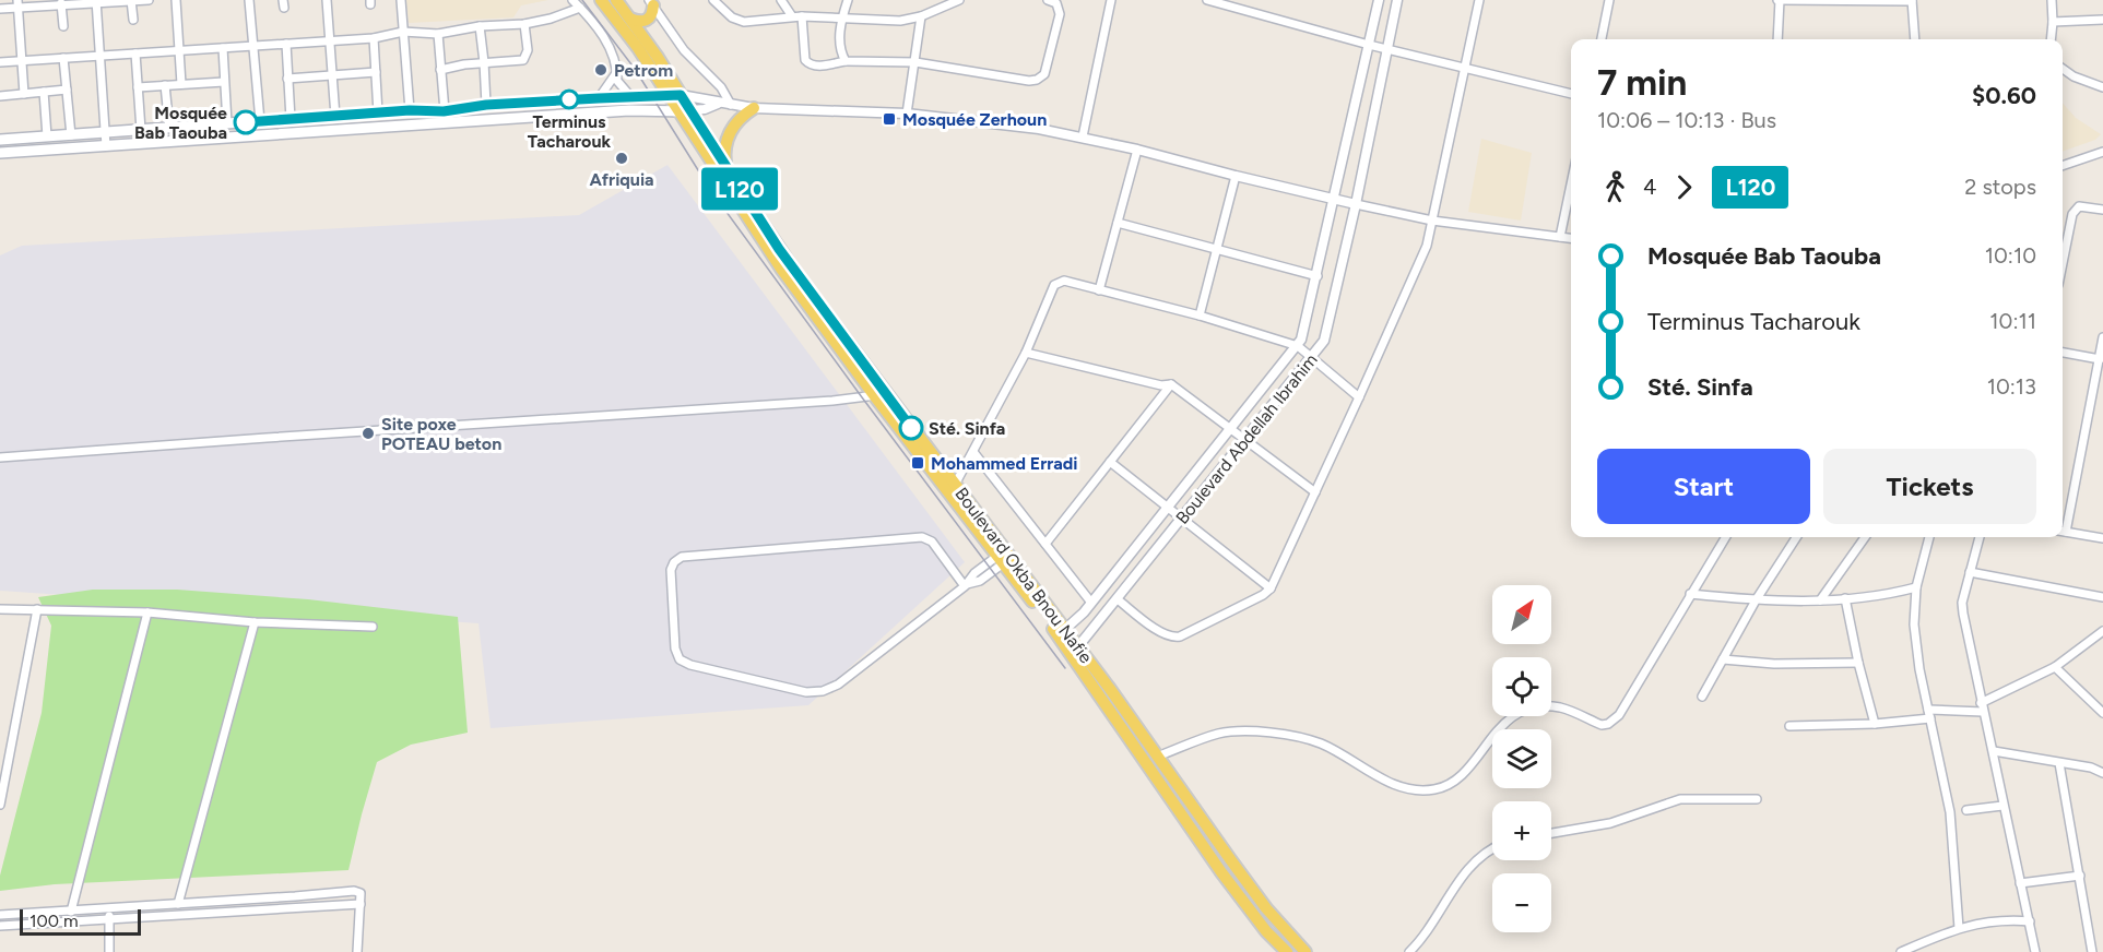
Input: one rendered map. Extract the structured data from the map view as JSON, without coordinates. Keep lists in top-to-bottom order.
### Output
{
  "streets": {
    "main road": ["Boulevard Okba Bnou Nafie"],
    "street": ["Boulevard Abdellah Ibrahim"]
  },
  "crossings": [
    ["Boulevard Abdellah Ibrahim", "Boulevard Okba Bnou Nafie"]
  ],
  "places": {
    "other": [
      "Petrom",
      "Terminus Tacharouk",
      "Mosquée Bab Taouba",
      "Afriquia",
      "Sté. Sinfa",
      "Site poxe POTEAU beton"
    ],
    "transit": ["Mosquée Zerhoun", "Mohammed Erradi"]
  },
  "lines": ["bus line L120"],
  "scale_bar": "100 m",
  "north": "top right",
  "page": {
    "on_map": "L120",
    "heading": ["7 min", "10:06 – 10:13 · Bus", "$0.60"],
    "legs": ["4", "L120", "2 stops"],
    "list": [
      {
        "name": "Mosquée Bab Taouba",
        "value": "10:10"
      },
      {
        "name": "Terminus Tacharouk",
        "value": "10:11"
      },
      {
        "name": "Sté. Sinfa",
        "value": "10:13"
      }
    ],
    "buttons": ["Start", "Tickets"],
    "map_buttons": ["+", "−"],
    "scale": "100 m"
  }
}
